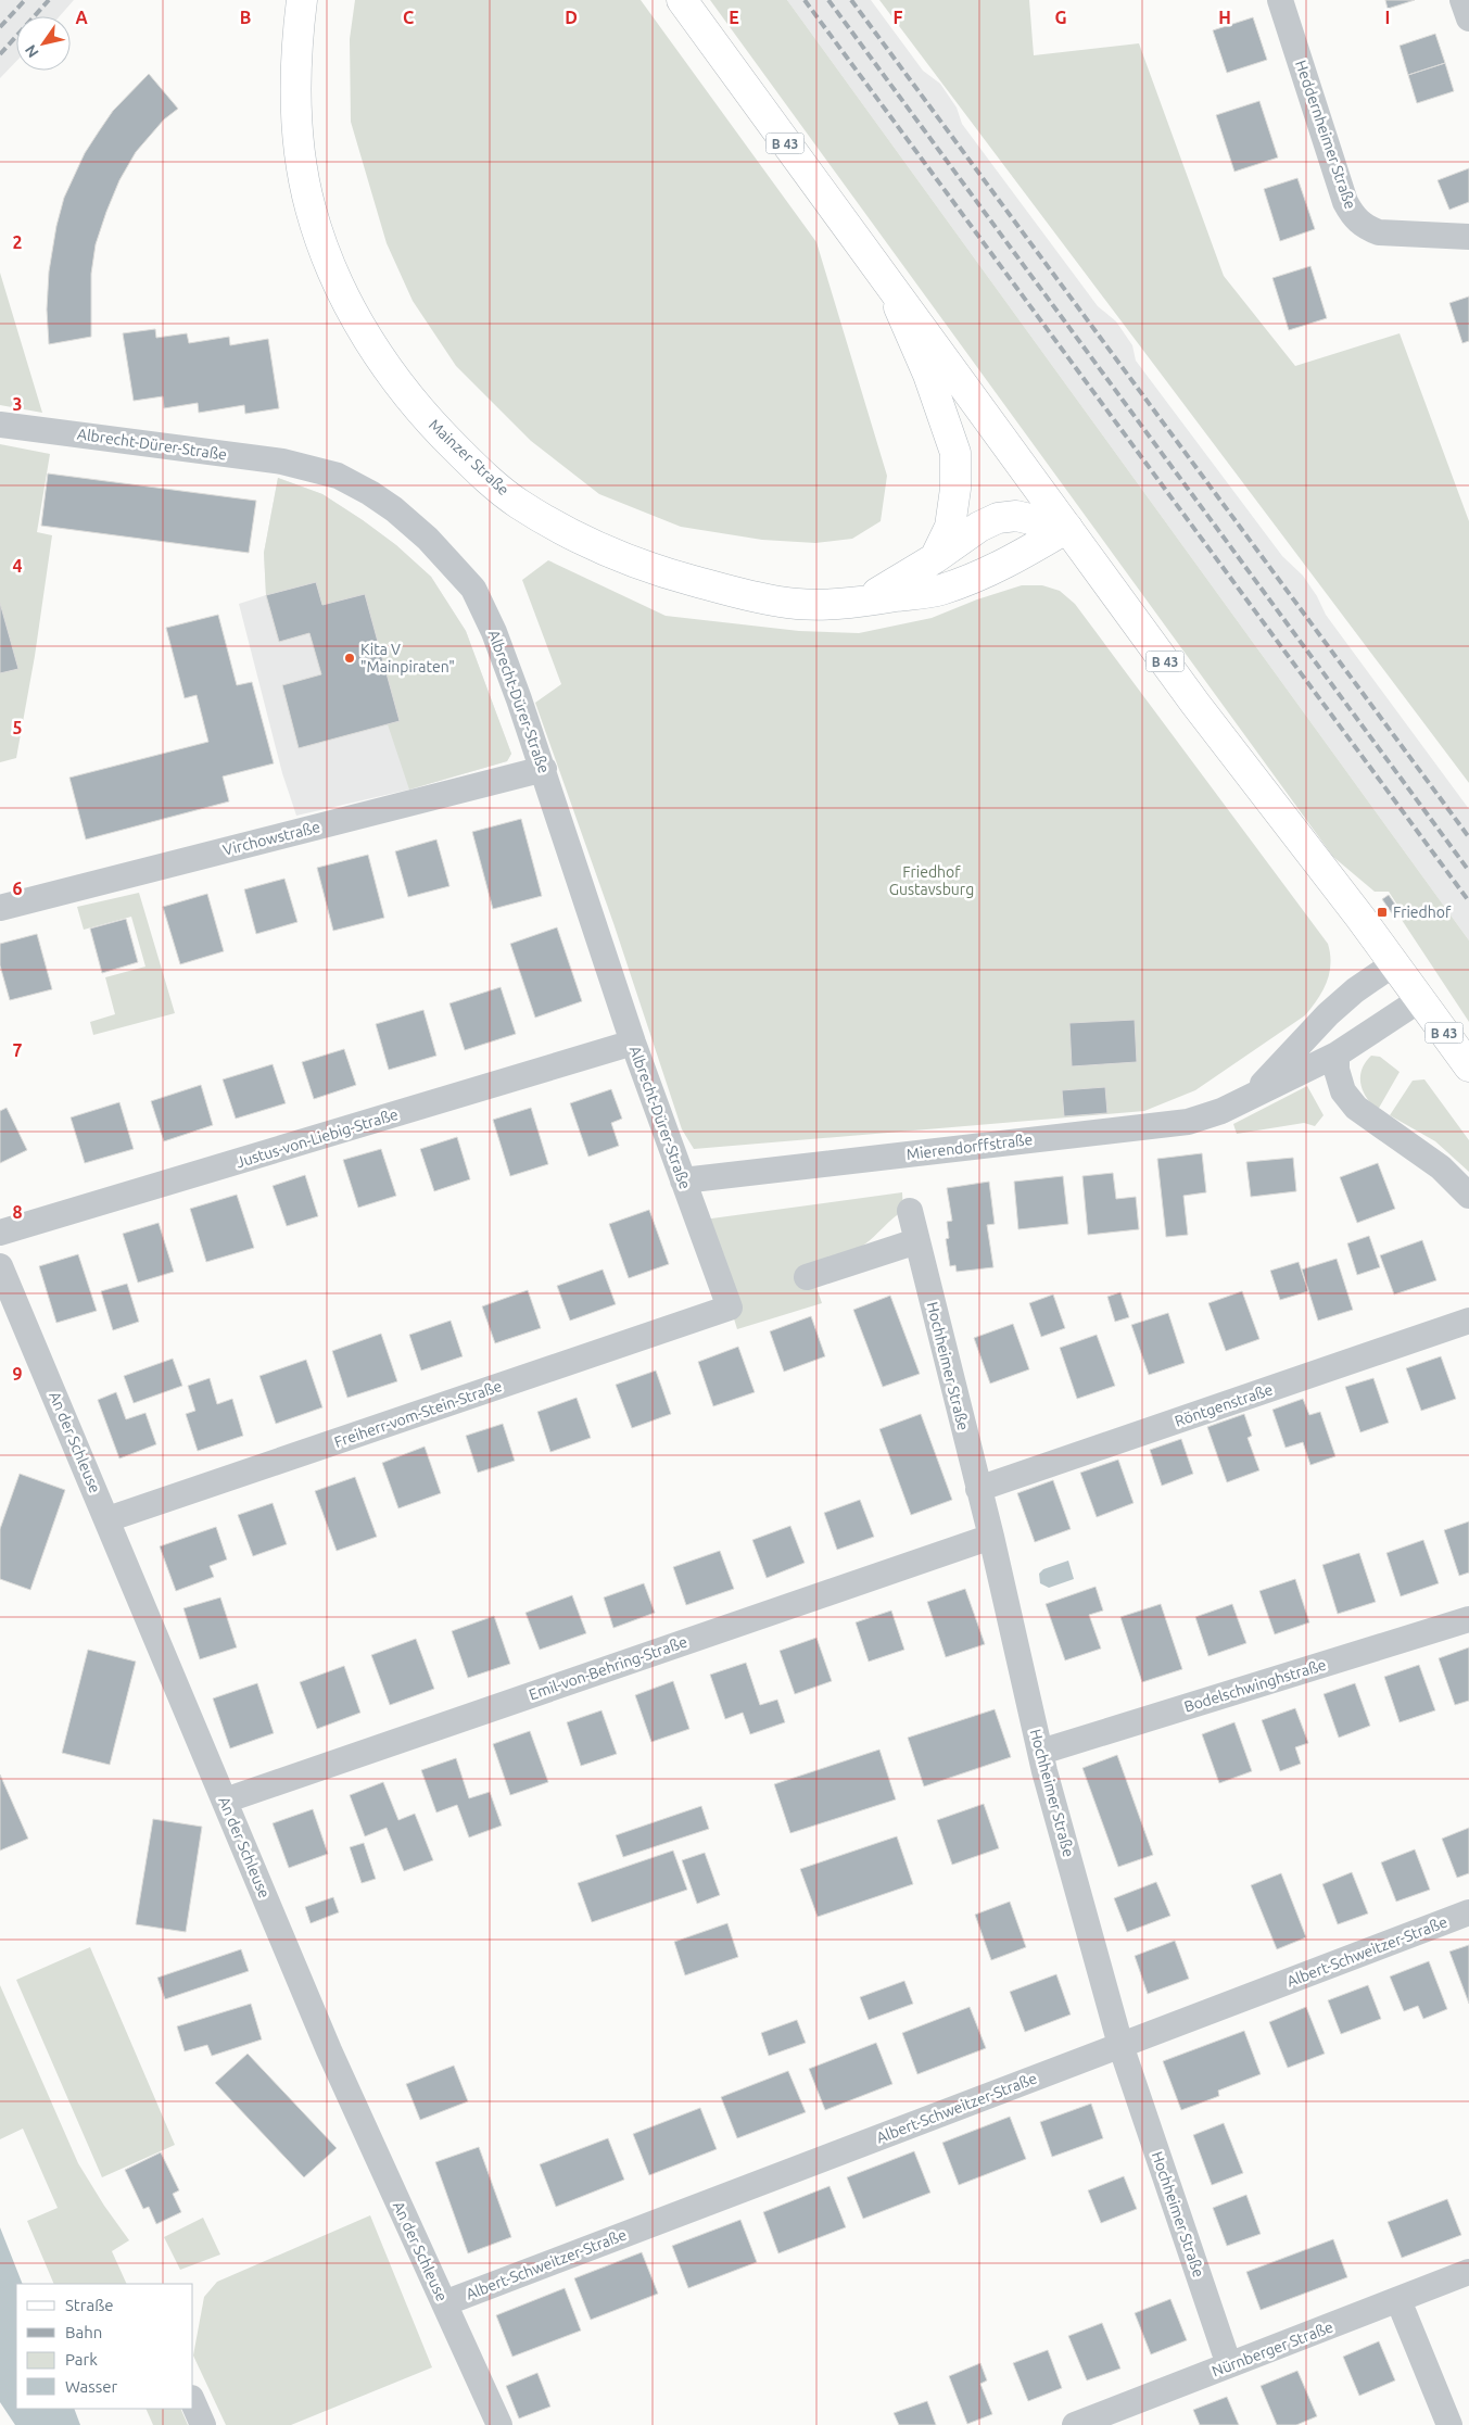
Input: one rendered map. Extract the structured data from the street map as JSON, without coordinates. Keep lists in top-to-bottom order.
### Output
{
  "streets": {
    "main road": ["B 43", "Mainzer Straße"],
    "street": [
      "Heddernheimer Straße",
      "Albrecht-Dürer-Straße",
      "Virchowstraße",
      "Justus-von-Liebig-Straße",
      "Mierendorffstraße",
      "Hochheimer Straße",
      "Röntgenstraße",
      "Freiherr-vom-Stein-Straße",
      "An der Schleuse",
      "Emil-von-Behring-Straße",
      "Bodelschwinghstraße",
      "Albert-Schweitzer-Straße",
      "Nürnberger Straße"
    ]
  },
  "crossings": [
    ["B 43", "Mainzer Straße"],
    ["B 43", "Mierendorffstraße"],
    ["Albrecht-Dürer-Straße", "Virchowstraße"],
    ["Albrecht-Dürer-Straße", "Justus-von-Liebig-Straße"],
    ["Albrecht-Dürer-Straße", "Mierendorffstraße"],
    ["Albrecht-Dürer-Straße", "Freiherr-vom-Stein-Straße"],
    ["Hochheimer Straße", "Röntgenstraße"],
    ["Hochheimer Straße", "Emil-von-Behring-Straße"],
    ["Hochheimer Straße", "Bodelschwinghstraße"],
    ["Hochheimer Straße", "Albert-Schweitzer-Straße"],
    ["Hochheimer Straße", "Nürnberger Straße"],
    ["Freiherr-vom-Stein-Straße", "An der Schleuse"],
    ["An der Schleuse", "Emil-von-Behring-Straße"],
    ["An der Schleuse", "Albert-Schweitzer-Straße"]
  ],
  "parks": ["Friedhof Gustavsburg"],
  "places": {
    "other": ["Kita V \"Mainpiraten\""],
    "transit": ["Friedhof"]
  },
  "legend": [
    "Straße",
    "Bahn",
    "Park",
    "Wasser"
  ],
  "north": "bottom left",
  "grid": {
    "columns": [
      "A",
      "B",
      "C",
      "D",
      "E",
      "F",
      "G",
      "H",
      "I"
    ],
    "rows": [
      "2",
      "3",
      "4",
      "5",
      "6",
      "7",
      "8",
      "9"
    ]
  }
}
